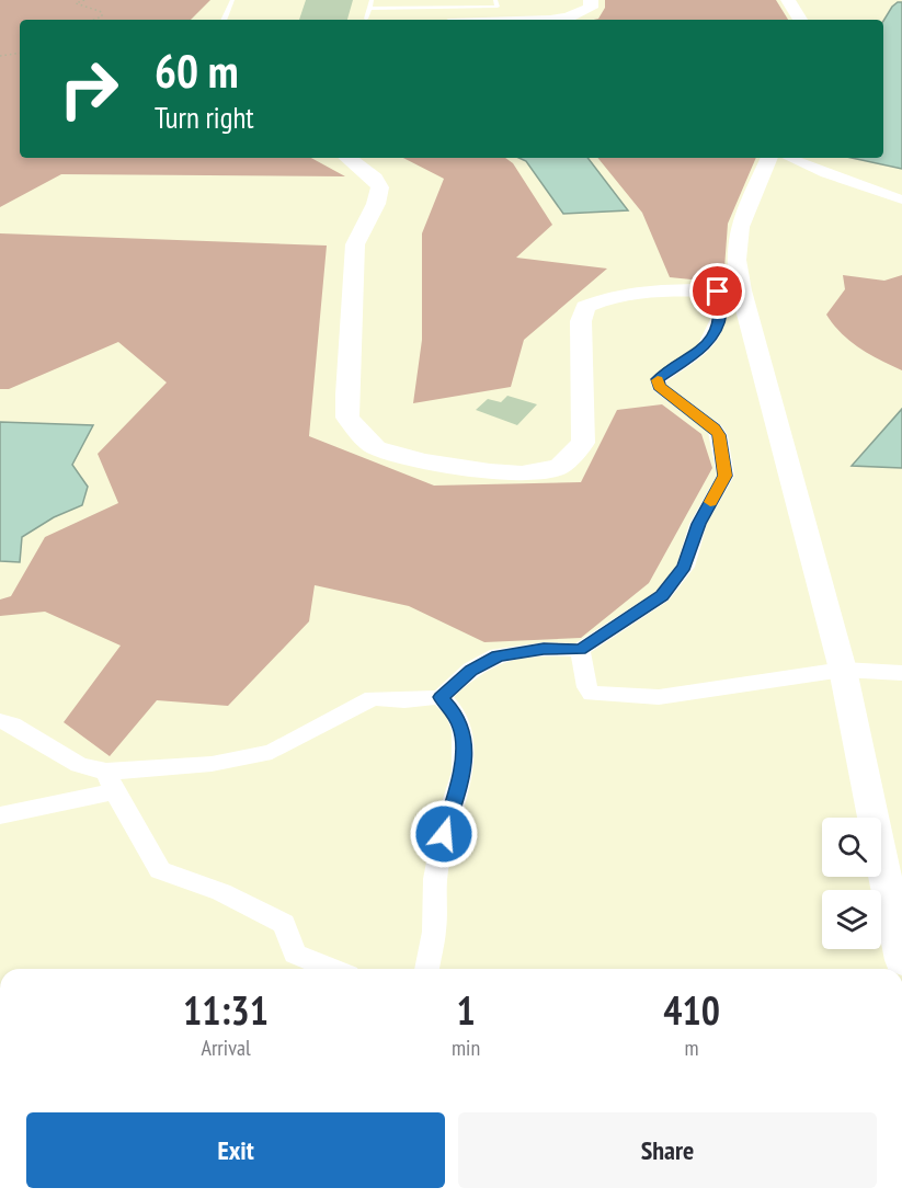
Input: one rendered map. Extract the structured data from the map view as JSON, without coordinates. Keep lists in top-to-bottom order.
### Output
{
  "page": {
    "turn": ["60 m", "Turn right"],
    "eta": [
      "11:31",
      "Arrival",
      "1",
      "min",
      "410",
      "m"
    ],
    "buttons": ["Exit", "Share"]
  }
}
